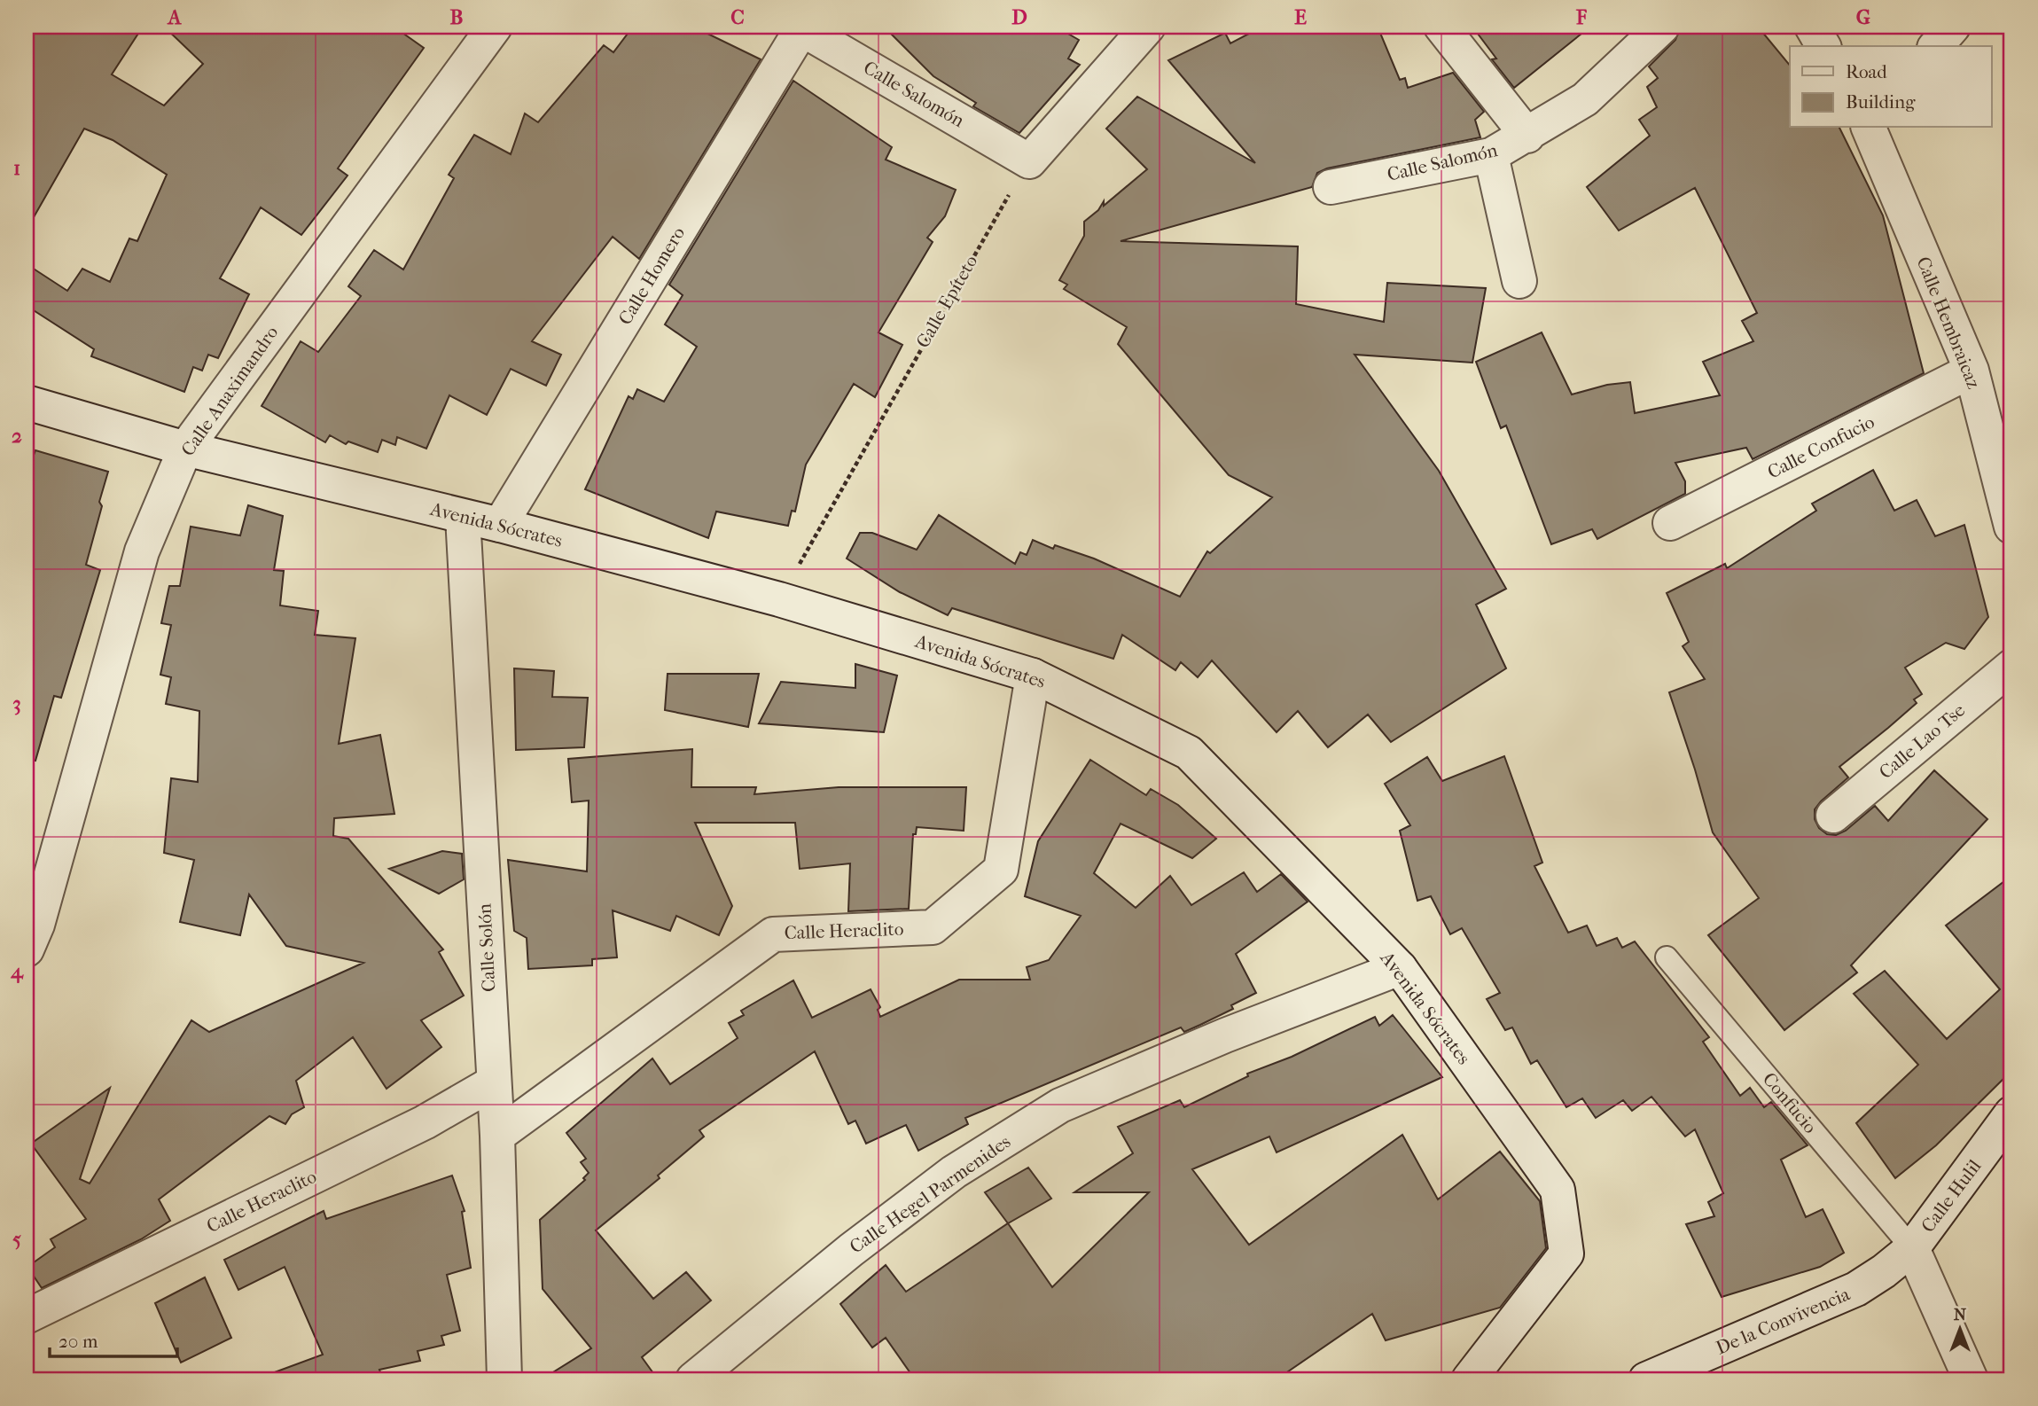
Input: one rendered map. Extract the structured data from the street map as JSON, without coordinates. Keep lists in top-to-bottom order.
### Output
{
  "streets": {
    "street": [
      "Calle Salomón",
      "Calle Homero",
      "Calle Hembraicaz",
      "Calle Anaximandro",
      "Calle Confucio",
      "Avenida Sócrates",
      "Calle Lao Tse",
      "Calle Heraclito",
      "Calle Solón",
      "Calle Hegel Parmenides",
      "Calle Hulil",
      "De la Convivencia"
    ],
    "lane": ["Confucio"],
    "path": ["Calle Epíteto"]
  },
  "crossings": [
    ["Calle Salomón", "Calle Homero"],
    ["Calle Salomón", "Calle Epíteto"],
    ["Calle Homero", "Avenida Sócrates"],
    ["Calle Epíteto", "Avenida Sócrates"],
    ["Calle Hembraicaz", "Calle Confucio"],
    ["Calle Anaximandro", "Avenida Sócrates"],
    ["Avenida Sócrates", "Calle Heraclito"],
    ["Avenida Sócrates", "Calle Solón"],
    ["Avenida Sócrates", "Calle Hegel Parmenides"],
    ["Calle Heraclito", "Calle Solón"],
    ["Confucio", "Calle Hulil"],
    ["Confucio", "De la Convivencia"],
    ["Calle Hulil", "De la Convivencia"]
  ],
  "legend": ["Road", "Building"],
  "scale_bar": "20 m",
  "north": "top",
  "grid": {
    "columns": [
      "A",
      "B",
      "C",
      "D",
      "E",
      "F",
      "G"
    ],
    "rows": [
      "1",
      "2",
      "3",
      "4",
      "5"
    ]
  }
}
